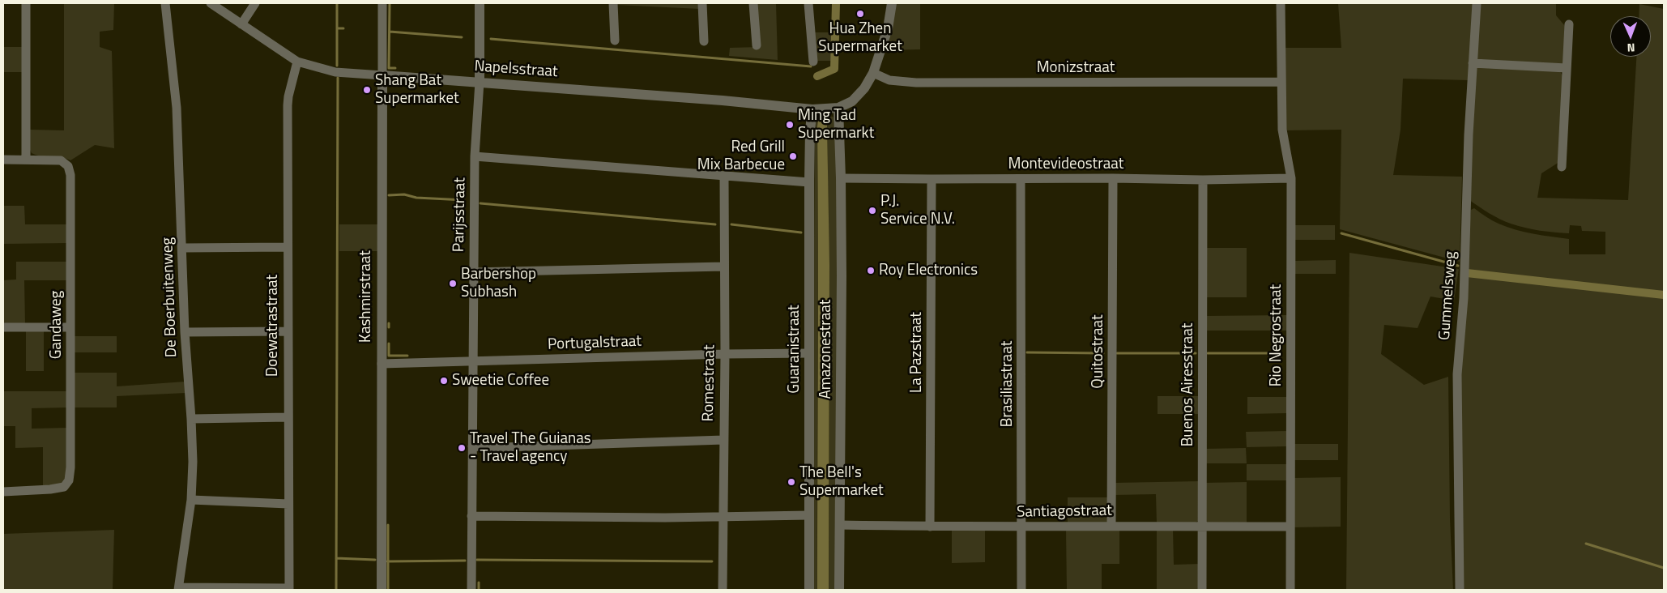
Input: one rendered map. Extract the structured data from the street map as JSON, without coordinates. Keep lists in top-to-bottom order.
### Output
{
  "streets": {
    "street": [
      "Monizstraat",
      "Napelsstraat",
      "Montevideostraat",
      "Parijsstraat",
      "Gummelsweg",
      "Kashmirstraat",
      "De Boerbuitenweg",
      "Gandaweg",
      "Doewatrastraat",
      "Rio Negrostraat",
      "Portugalstraat",
      "Guaranistraat",
      "Amazonestraat",
      "Quitostraat",
      "La Pazstraat",
      "Romestraat",
      "Brasiliastraat",
      "Buenos Airesstraat",
      "Santiagostraat"
    ]
  },
  "crossings": [
    ["Monizstraat", "Rio Negrostraat"],
    ["Napelsstraat", "Parijsstraat"],
    ["Napelsstraat", "Kashmirstraat"],
    ["Napelsstraat", "Doewatrastraat"],
    ["Napelsstraat", "Guaranistraat"],
    ["Napelsstraat", "Amazonestraat"],
    ["Montevideostraat", "Rio Negrostraat"],
    ["Montevideostraat", "Amazonestraat"],
    ["Montevideostraat", "Quitostraat"],
    ["Montevideostraat", "La Pazstraat"],
    ["Montevideostraat", "Brasiliastraat"],
    ["Montevideostraat", "Buenos Airesstraat"],
    ["Parijsstraat", "Portugalstraat"],
    ["Kashmirstraat", "Portugalstraat"],
    ["Rio Negrostraat", "Santiagostraat"],
    ["Portugalstraat", "Guaranistraat"],
    ["Portugalstraat", "Romestraat"],
    ["Amazonestraat", "Santiagostraat"],
    ["Quitostraat", "Santiagostraat"],
    ["La Pazstraat", "Santiagostraat"],
    ["Brasiliastraat", "Santiagostraat"],
    ["Buenos Airesstraat", "Santiagostraat"]
  ],
  "places": [
    "Hua Zhen Supermarket",
    "Shang Bat Supermarket",
    "Ming Tad Supermarkt",
    "Red Grill Mix Barbecue",
    "P.J. Service N.V.",
    "Roy Electronics",
    "Barbershop Subhash",
    "Sweetie Coffee",
    "Travel The Guianas - Travel agency",
    "The Bell's Supermarket"
  ],
  "north": "bottom"
}
